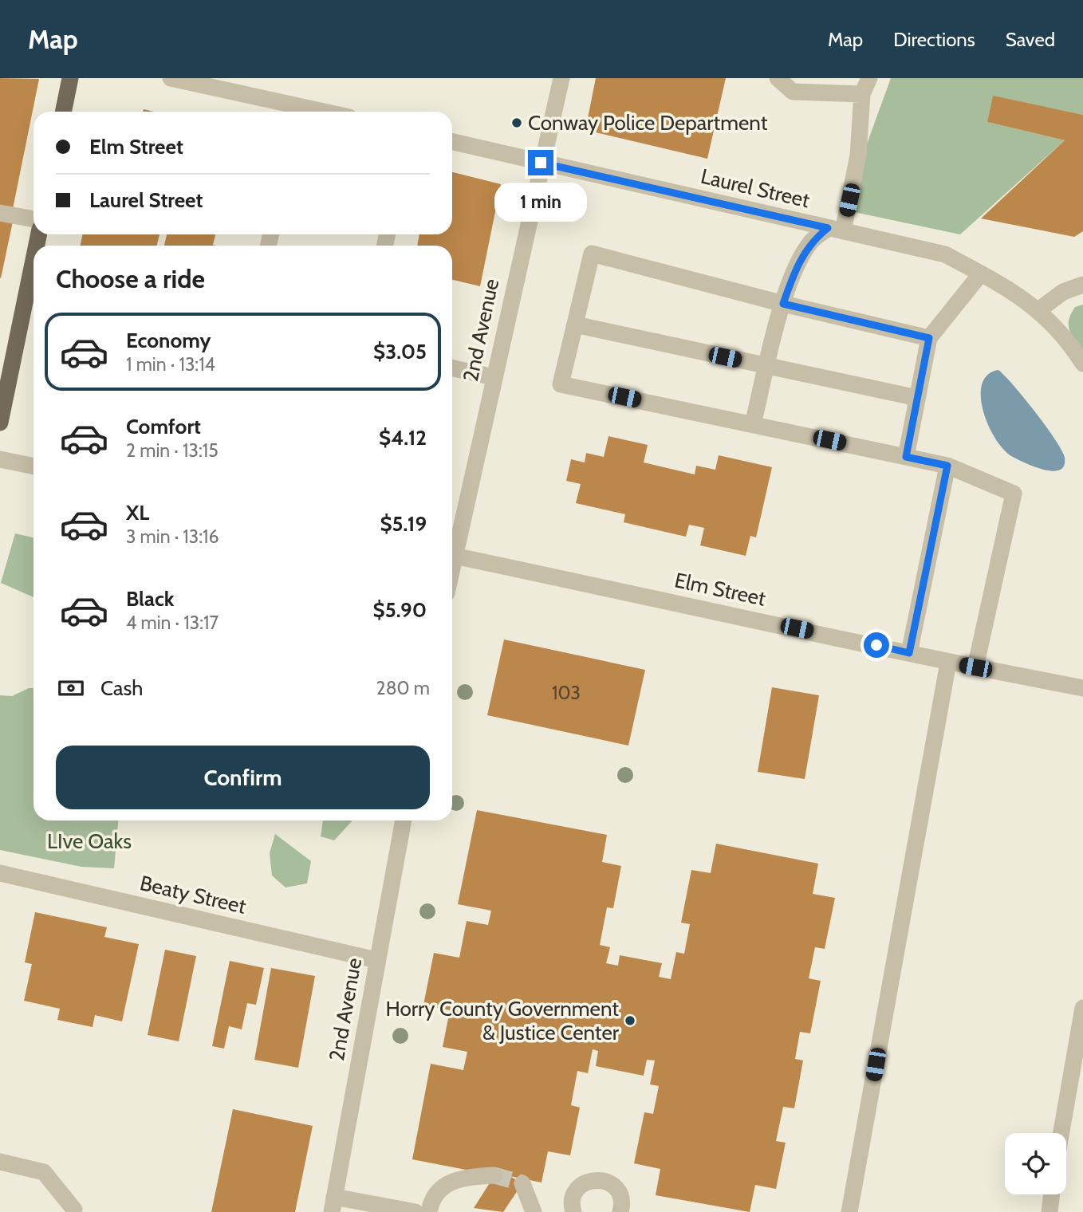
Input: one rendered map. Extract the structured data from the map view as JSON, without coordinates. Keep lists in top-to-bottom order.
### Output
{
  "streets": {
    "street": [
      "Laurel Street",
      "2nd Avenue",
      "Elm Street",
      "Beaty Street"
    ]
  },
  "crossings": [
    ["Laurel Street", "2nd Avenue"],
    ["2nd Avenue", "Beaty Street"]
  ],
  "parks": ["LIve Oaks"],
  "places": ["Conway Police Department", "Horry County Government & Justice Center"],
  "house_numbers": ["103"],
  "page": {
    "header": "Map",
    "nav": ["Map", "Directions", "Saved"],
    "banner": ["Elm Street", "Laurel Street"],
    "bubble": "1 min",
    "heading": "Choose a ride",
    "list": [
      {
        "name": "Economy",
        "note": "1 min · 13:14",
        "value": "$3.05"
      },
      {
        "name": "Comfort",
        "note": "2 min · 13:15",
        "value": "$4.12"
      },
      {
        "name": "XL",
        "note": "3 min · 13:16",
        "value": "$5.19"
      },
      {
        "name": "Black",
        "note": "4 min · 13:17",
        "value": "$5.90"
      }
    ],
    "pay": ["Cash", "280 m"],
    "buttons": "Confirm"
  }
}
